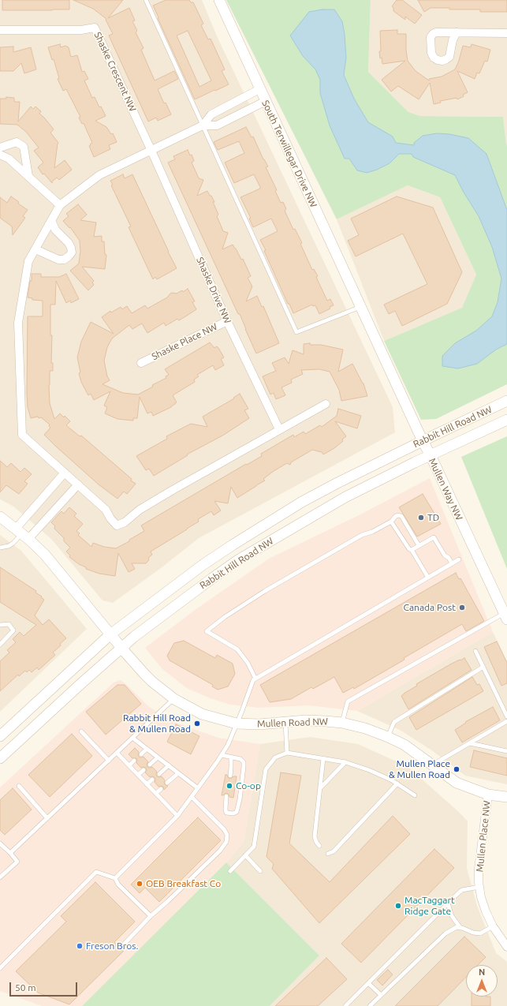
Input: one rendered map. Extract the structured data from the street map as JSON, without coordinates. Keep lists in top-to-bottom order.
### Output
{
  "streets": {
    "street": [
      "Shaske Crescent NW",
      "South Terwillegar Drive NW",
      "Shaske Drive NW",
      "Shaske Place NW",
      "Rabbit Hill Road NW",
      "Mullen Way NW",
      "Mullen Road NW",
      "Mullen Place NW"
    ]
  },
  "crossings": [
    ["Shaske Crescent NW", "Shaske Drive NW"],
    ["South Terwillegar Drive NW", "Mullen Way NW"],
    ["Shaske Drive NW", "Shaske Place NW"],
    ["Rabbit Hill Road NW", "Mullen Way NW"],
    ["Rabbit Hill Road NW", "Mullen Road NW"],
    ["Mullen Road NW", "Mullen Place NW"]
  ],
  "places": [
    "TD",
    "Canada Post",
    "Rabbit Hill Road & Mullen Road",
    "Mullen Place & Mullen Road",
    "Co-op",
    "OEB Breakfast Co",
    "MacTaggart Ridge Gate",
    "Freson Bros."
  ],
  "scale_bar": "50 m",
  "north": "top"
}
